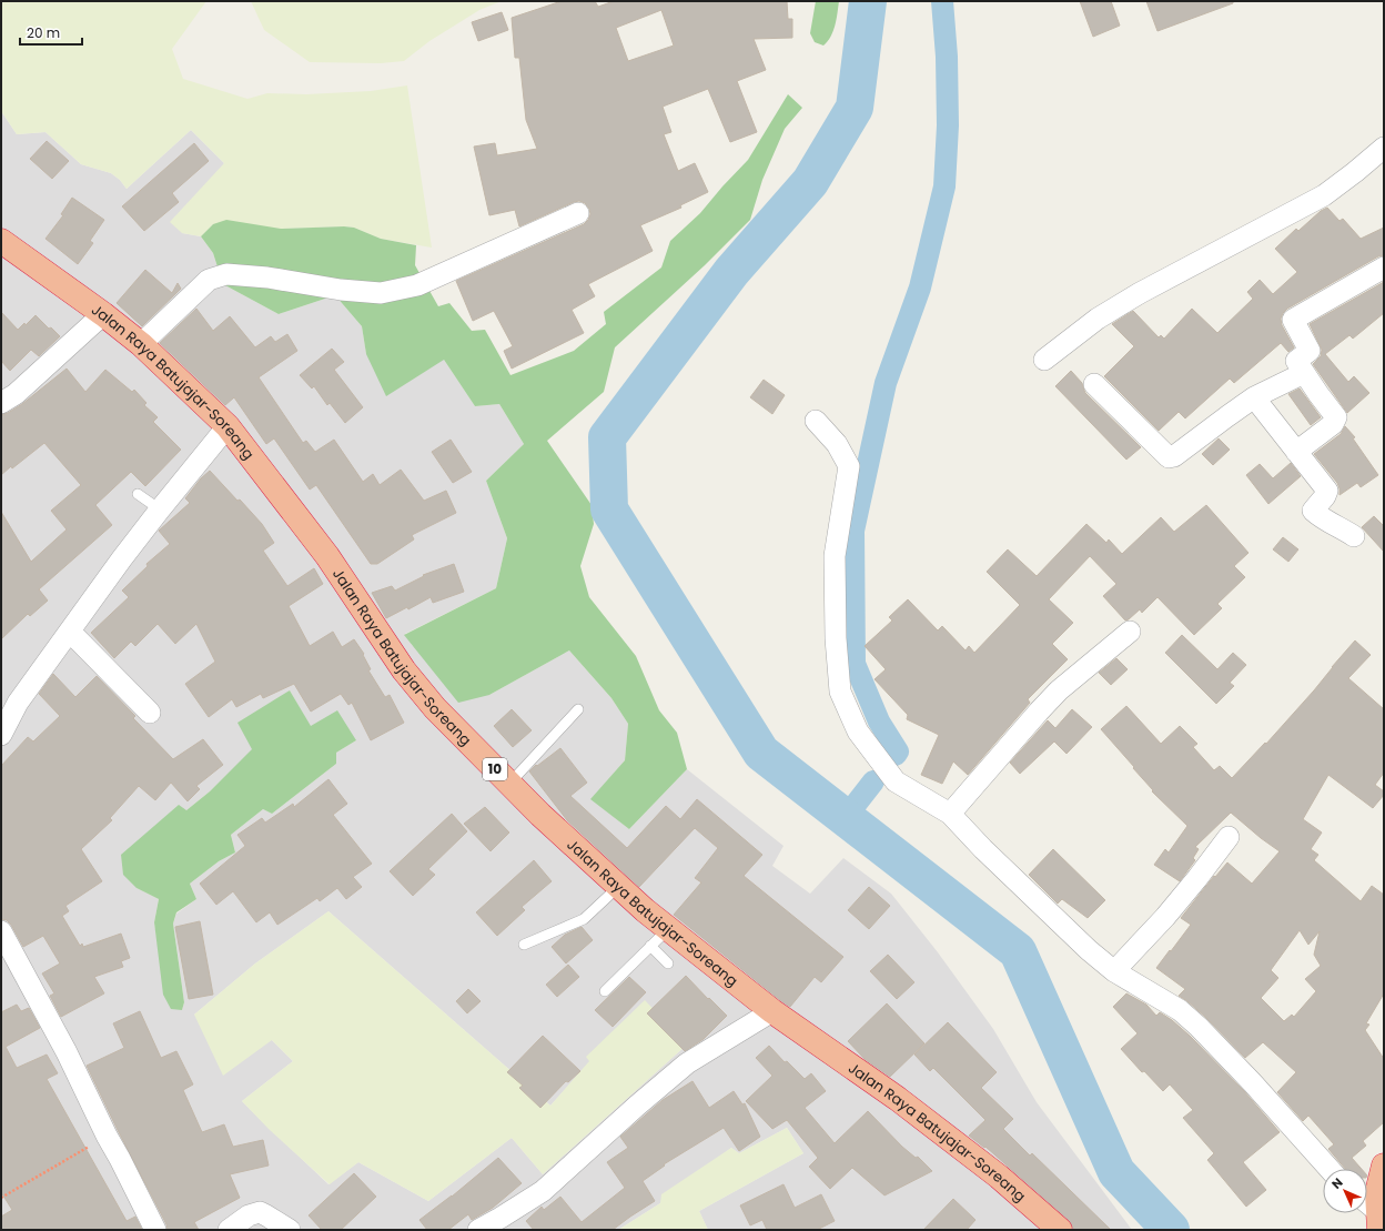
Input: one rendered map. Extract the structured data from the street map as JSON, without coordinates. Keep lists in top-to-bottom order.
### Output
{
  "streets": {
    "highway": ["Jalan Raya Batujajar-Soreang", "10"]
  },
  "scale_bar": "20 m",
  "north": "top left"
}
